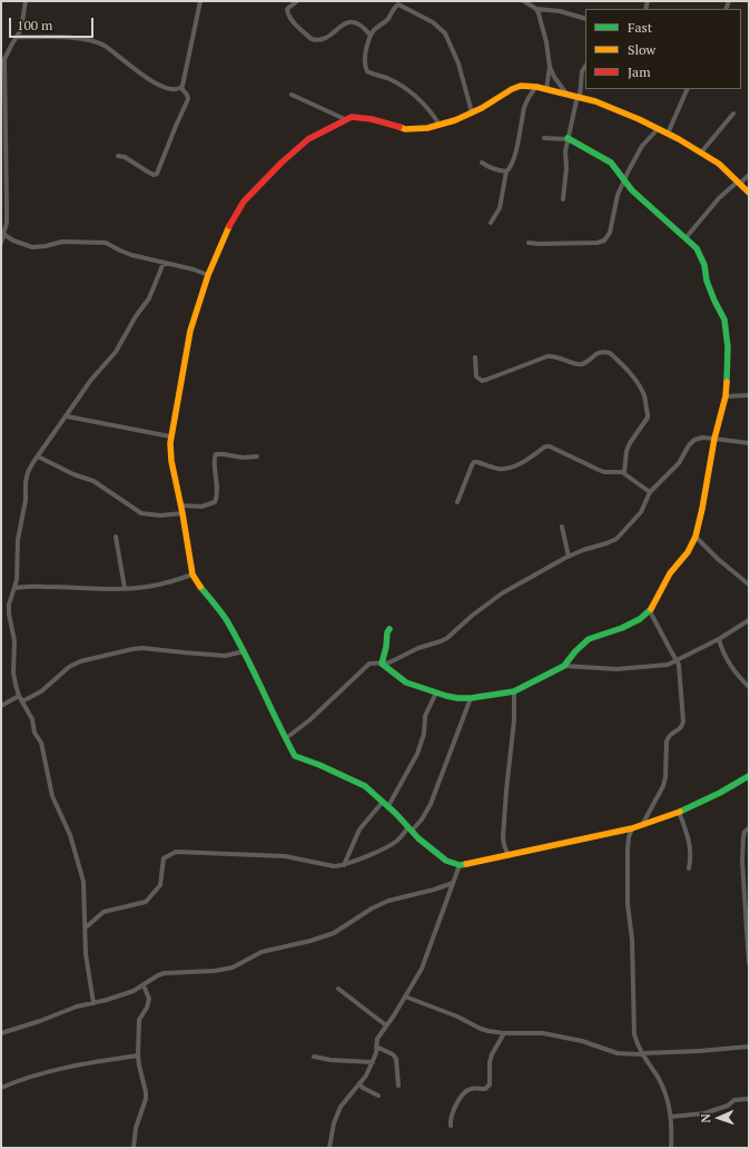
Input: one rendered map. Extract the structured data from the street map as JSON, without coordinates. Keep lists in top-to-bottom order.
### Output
{
  "legend": ["Fast", "Slow", "Jam"],
  "scale_bar": "100 m",
  "north": "left"
}
